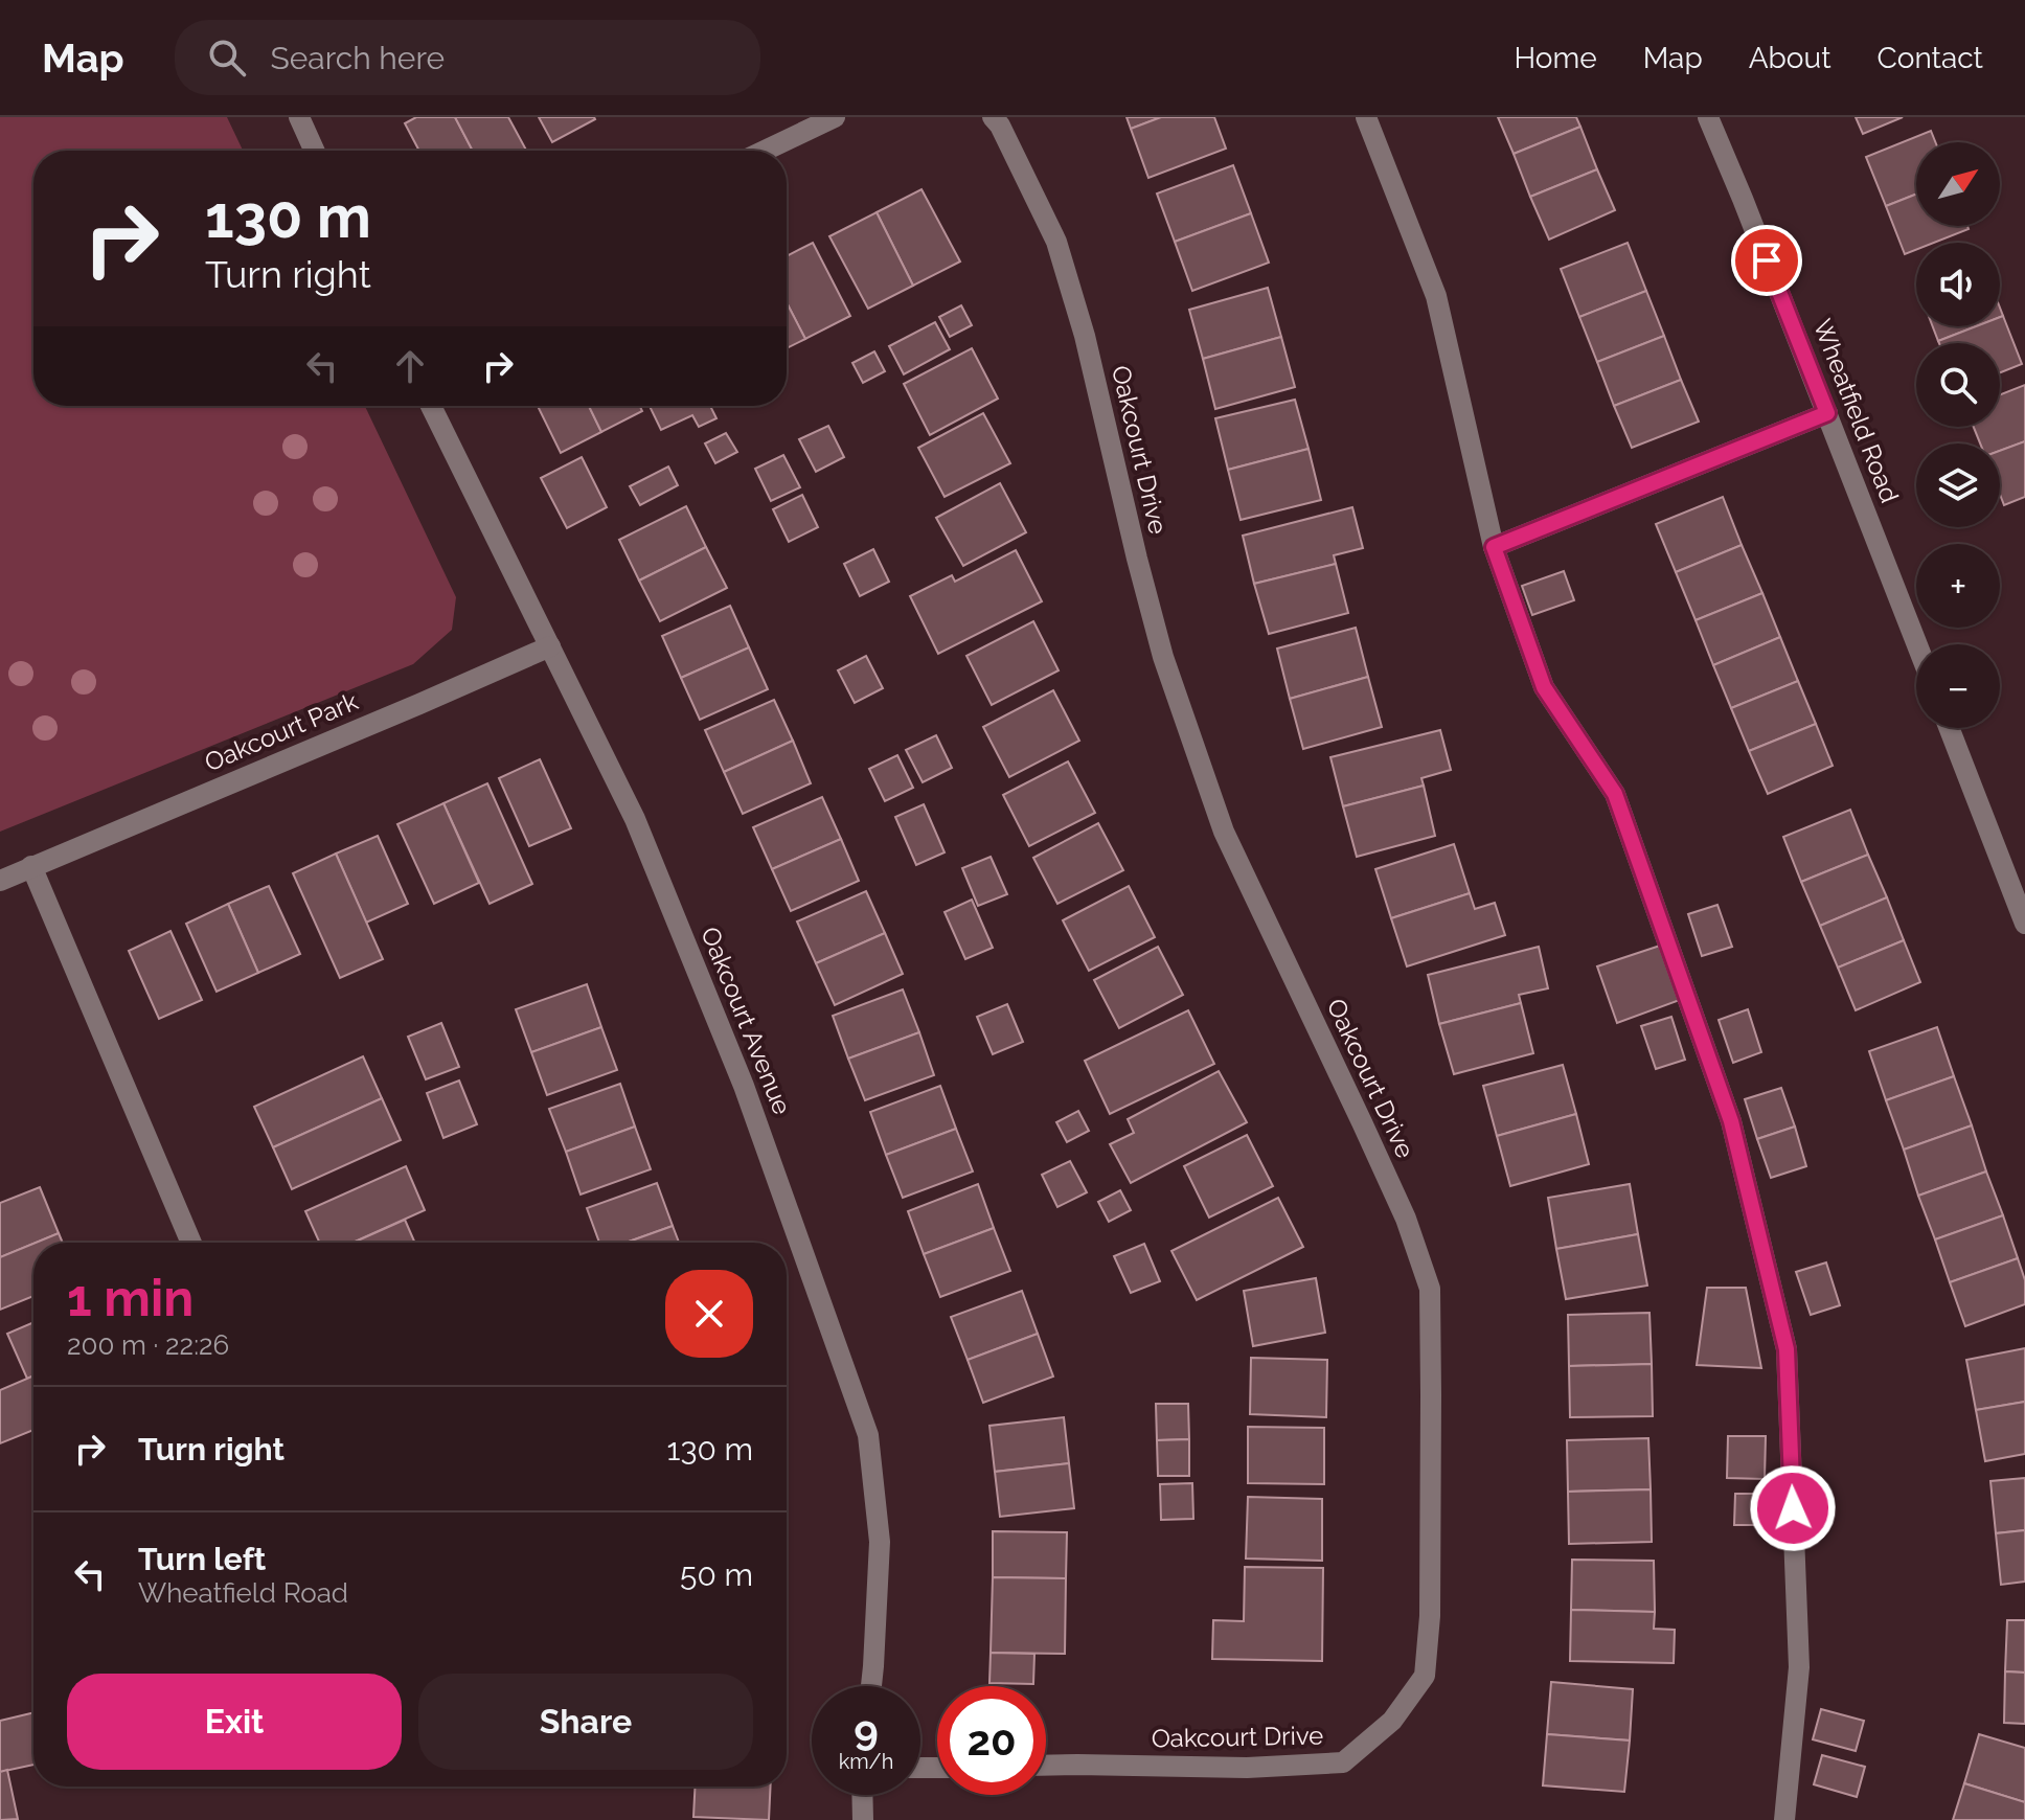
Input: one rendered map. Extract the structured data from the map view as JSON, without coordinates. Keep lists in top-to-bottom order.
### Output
{
  "streets": {
    "street": [
      "Wheatfield Road",
      "Oakcourt Drive",
      "Oakcourt Park",
      "Oakcourt Avenue"
    ]
  },
  "crossings": [
    ["Oakcourt Park", "Oakcourt Avenue"]
  ],
  "north": "top right",
  "page": {
    "header": "Map",
    "search": "Search here",
    "nav": [
      "Home",
      "Map",
      "About",
      "Contact"
    ],
    "map_buttons": ["+", "−"],
    "turn": ["130 m", "Turn right"],
    "heading": ["1 min", "200 m · 22:26"],
    "list": [
      {
        "name": "Turn right",
        "value": "130 m"
      },
      {
        "name": "Turn left",
        "note": "Wheatfield Road",
        "value": "50 m"
      }
    ],
    "buttons": ["Exit", "Share"],
    "speed": "9 km/h",
    "limit": "20"
  }
}
